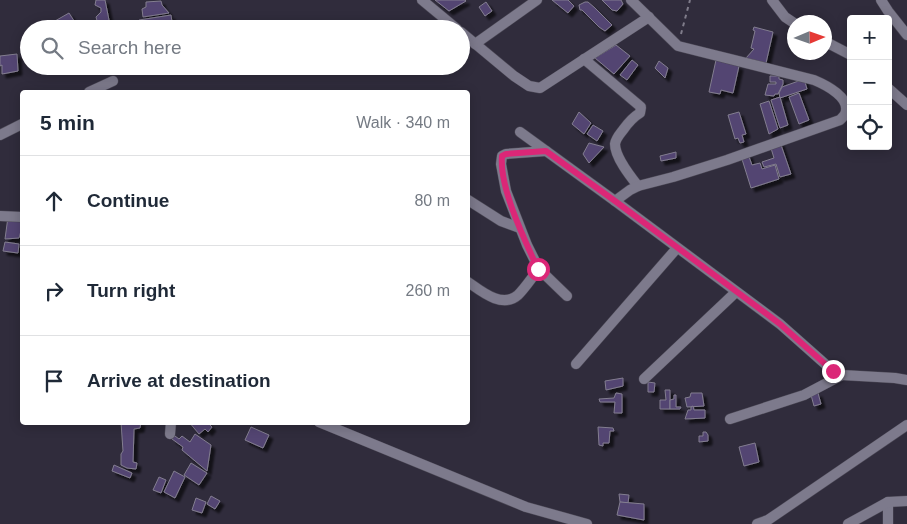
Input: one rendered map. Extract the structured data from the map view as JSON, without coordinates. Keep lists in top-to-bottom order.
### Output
{
  "north": "right",
  "page": {
    "map_buttons": ["+", "−"],
    "search": "Search here",
    "heading": ["5 min", "Walk · 340 m"],
    "list": [
      ["Continue", "80 m"],
      ["Turn right", "260 m"],
      "Arrive at destination"
    ]
  }
}
